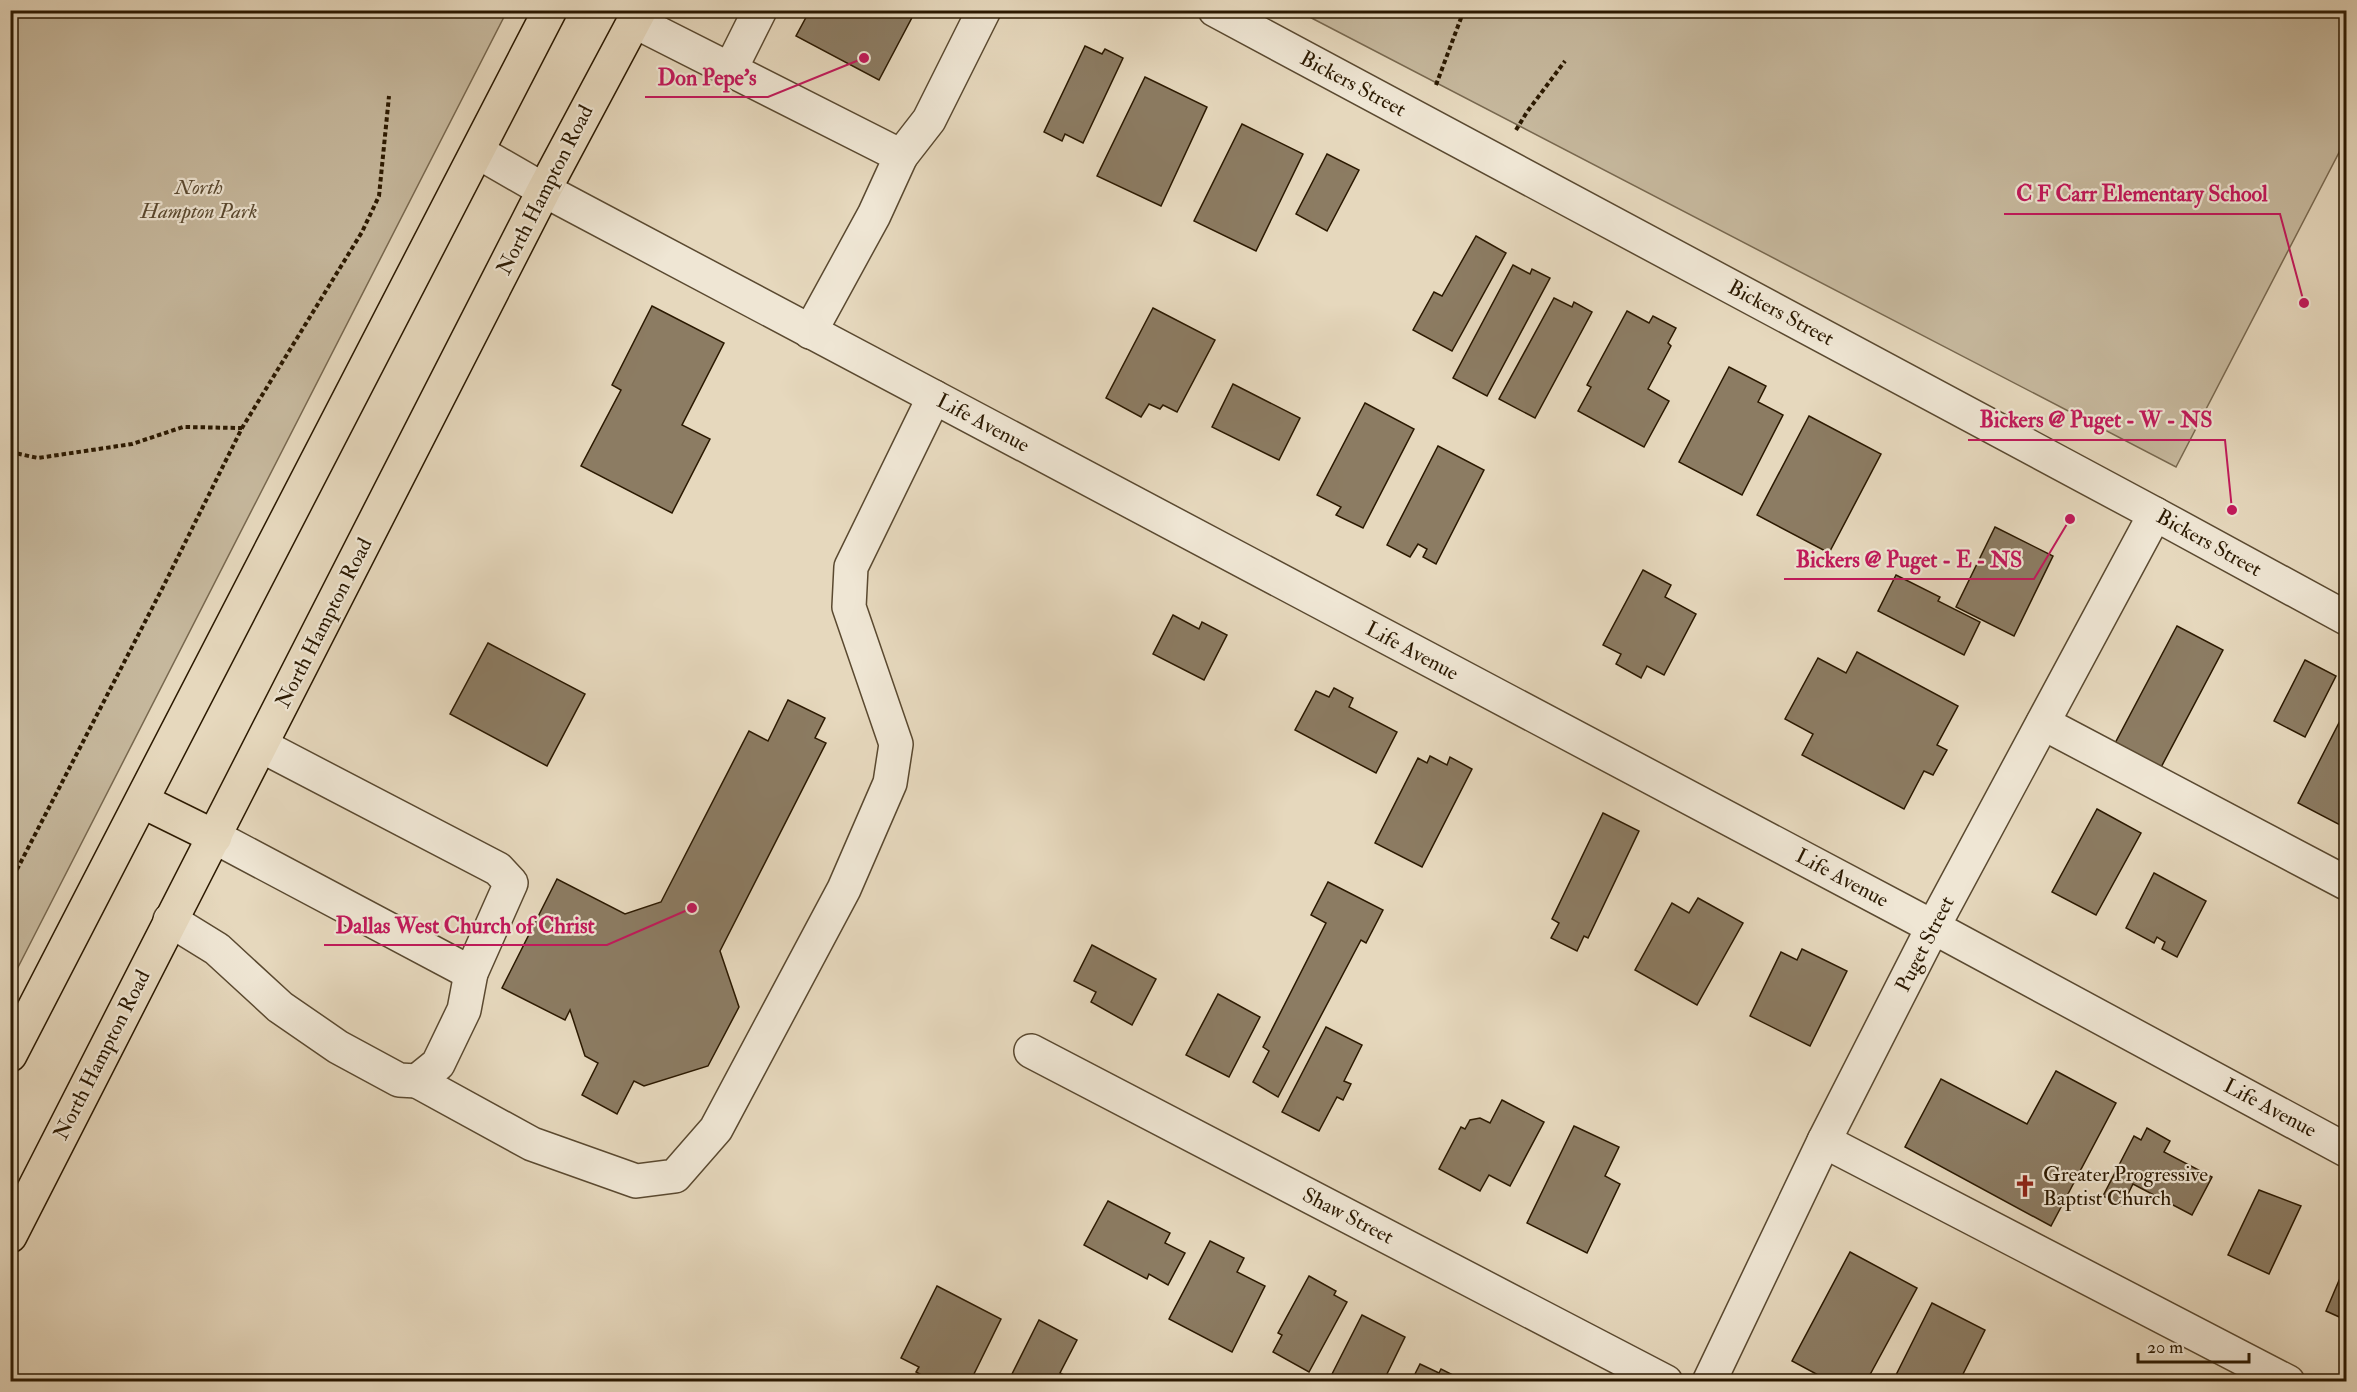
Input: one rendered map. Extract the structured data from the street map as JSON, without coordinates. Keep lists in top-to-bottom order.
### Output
{
  "streets": {
    "main road": ["North Hampton Road"],
    "street": [
      "Bickers Street",
      "Life Avenue",
      "Puget Street",
      "Shaw Street"
    ]
  },
  "crossings": [
    ["Bickers Street", "Puget Street"],
    ["North Hampton Road", "Life Avenue"],
    ["Life Avenue", "Puget Street"]
  ],
  "parks": ["North Hampton Park"],
  "places": {
    "other": [
      "Don Pepe's",
      "C F Carr Elementary School",
      "Bickers @ Puget - W - NS",
      "Bickers @ Puget - E - NS",
      "Dallas West Church of Christ"
    ],
    "church": ["Greater Progressive Baptist Church"]
  },
  "scale_bar": "20 m"
}
